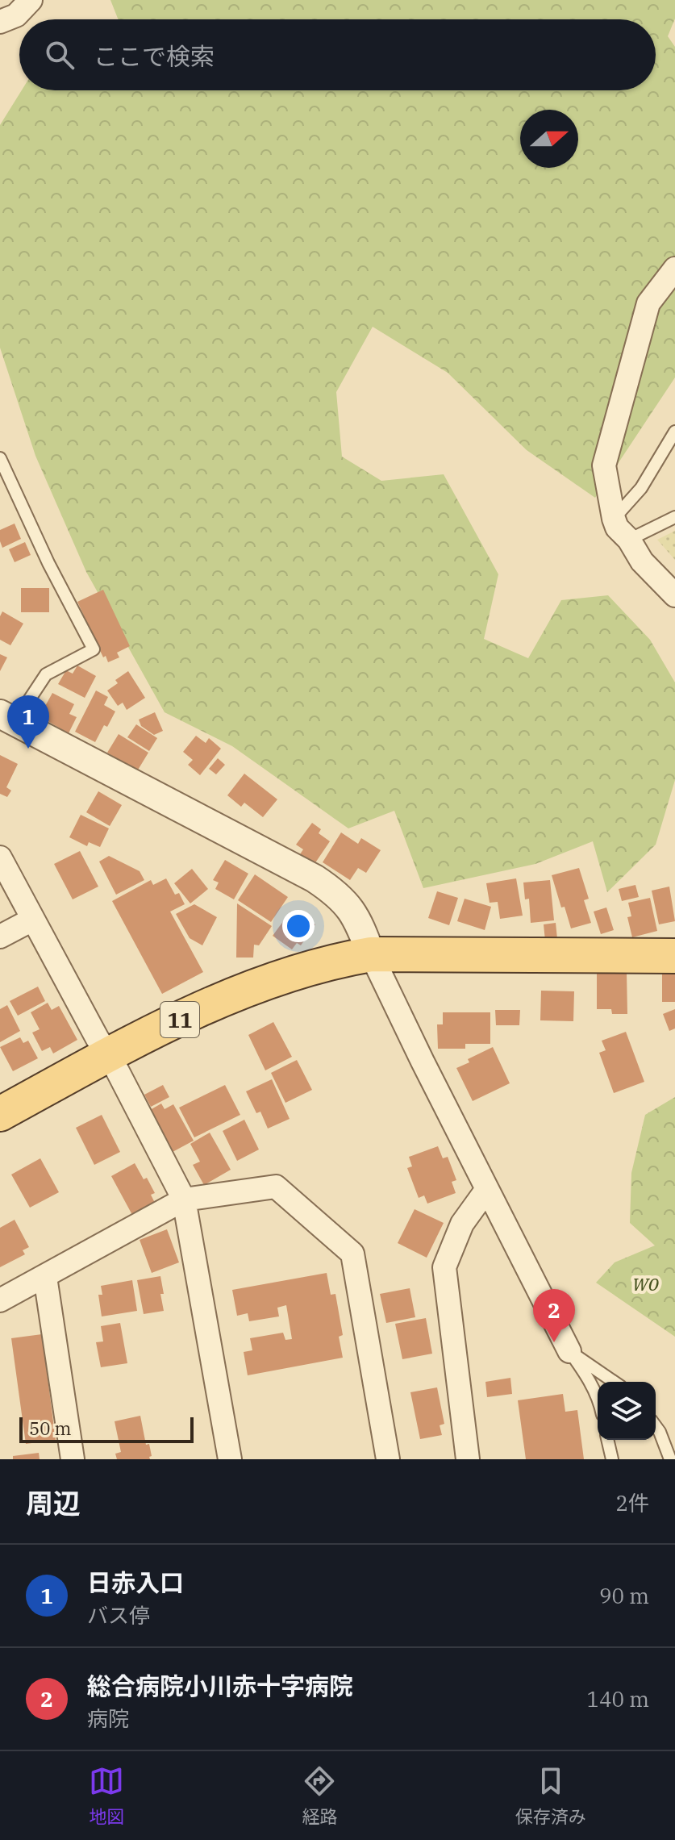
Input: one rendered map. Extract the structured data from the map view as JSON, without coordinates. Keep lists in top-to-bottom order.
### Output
{
  "streets": {
    "main road": ["11"]
  },
  "parks": ["wo"],
  "scale_bar": "50 m",
  "north": "right",
  "page": {
    "search": "ここで検索",
    "pins": ["1", "2"],
    "scale": "50 m",
    "heading": ["周辺", "2件"],
    "list": [
      {
        "mark": "1",
        "name": "日赤入口",
        "note": "バス停",
        "value": "90 m"
      },
      {
        "mark": "2",
        "name": "総合病院小川赤十字病院",
        "note": "病院",
        "value": "140 m"
      }
    ],
    "nav": ["地図", "経路", "保存済み"]
  }
}
